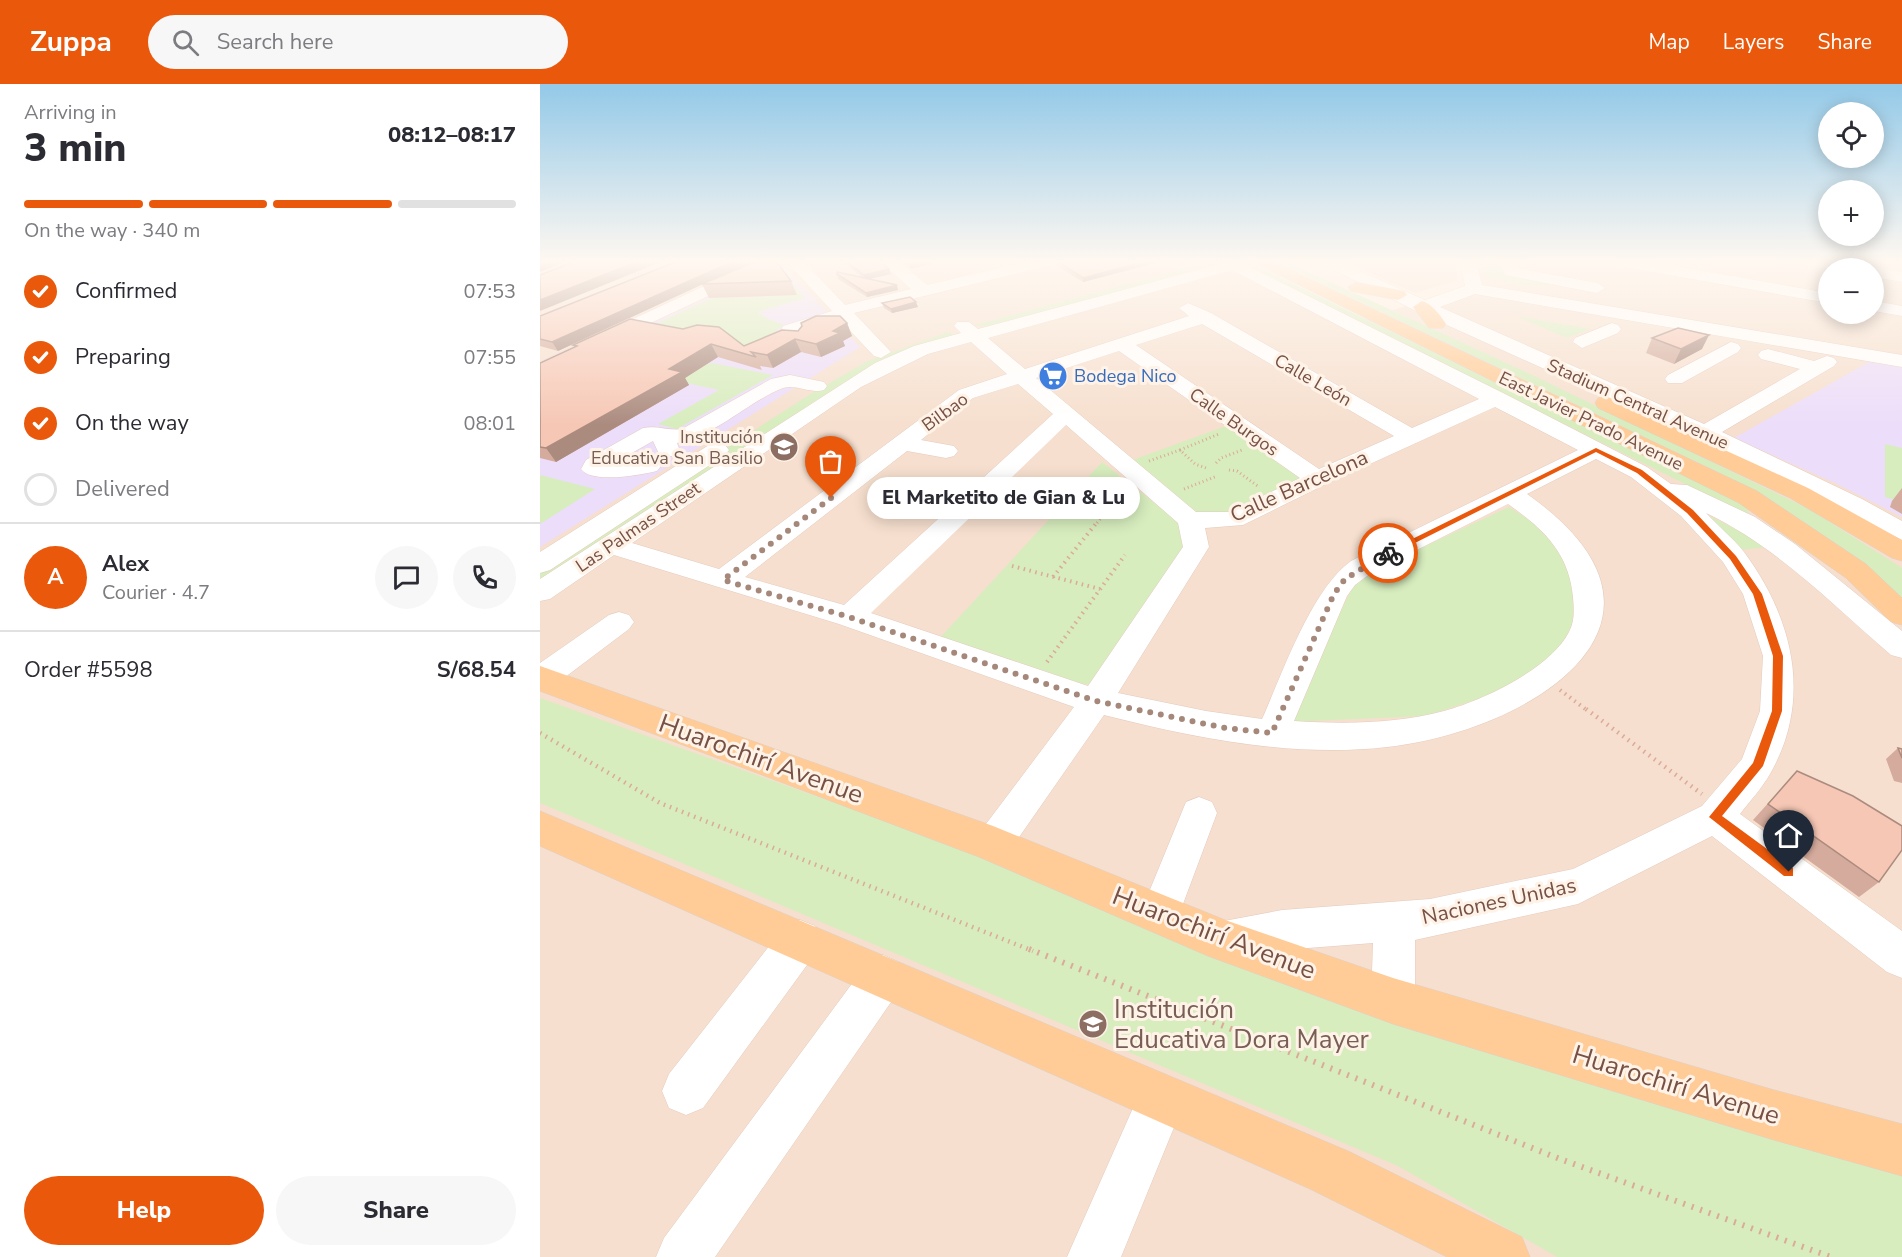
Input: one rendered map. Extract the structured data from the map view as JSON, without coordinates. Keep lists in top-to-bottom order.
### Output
{
  "streets": {
    "main road": ["East Javier Prado Avenue", "Huarochirí Avenue"],
    "street": [
      "Calle León",
      "Stadium Central Avenue",
      "Bilbao",
      "Calle Burgos",
      "Calle Barcelona",
      "Las Palmas Street",
      "Naciones Unidas"
    ]
  },
  "crossings": [
    ["Calle León", "Bilbao"],
    ["Calle León", "Calle Barcelona"],
    ["Bilbao", "Calle Burgos"],
    ["Calle Burgos", "Calle Barcelona"],
    ["Calle Barcelona", "Naciones Unidas"],
    ["Huarochirí Avenue", "Naciones Unidas"]
  ],
  "places": {
    "supermarket": ["Bodega Nico"],
    "school or university": ["Institución Educativa San Basilio", "Institución Educativa Dora Mayer"],
    "other": ["El Marketito de Gian & Lu"]
  },
  "page": {
    "header": "Zuppa",
    "search": "Search here",
    "nav": ["Map", "Layers", "Share"],
    "heading": ["3 min", "Arriving in", "08:12–08:17"],
    "panel": [
      "Alex",
      "Courier · 4.7",
      "Order #5598",
      "S/68.54"
    ],
    "map_buttons": ["+", "−"],
    "bar": "On the way · 340 m",
    "list": [
      ["Confirmed", "07:53"],
      ["Preparing", "07:55"],
      ["On the way", "08:01"],
      "Delivered"
    ],
    "bubble": "El Marketito de Gian & Lu",
    "round": "A",
    "buttons": ["Help", "Share"]
  }
}
